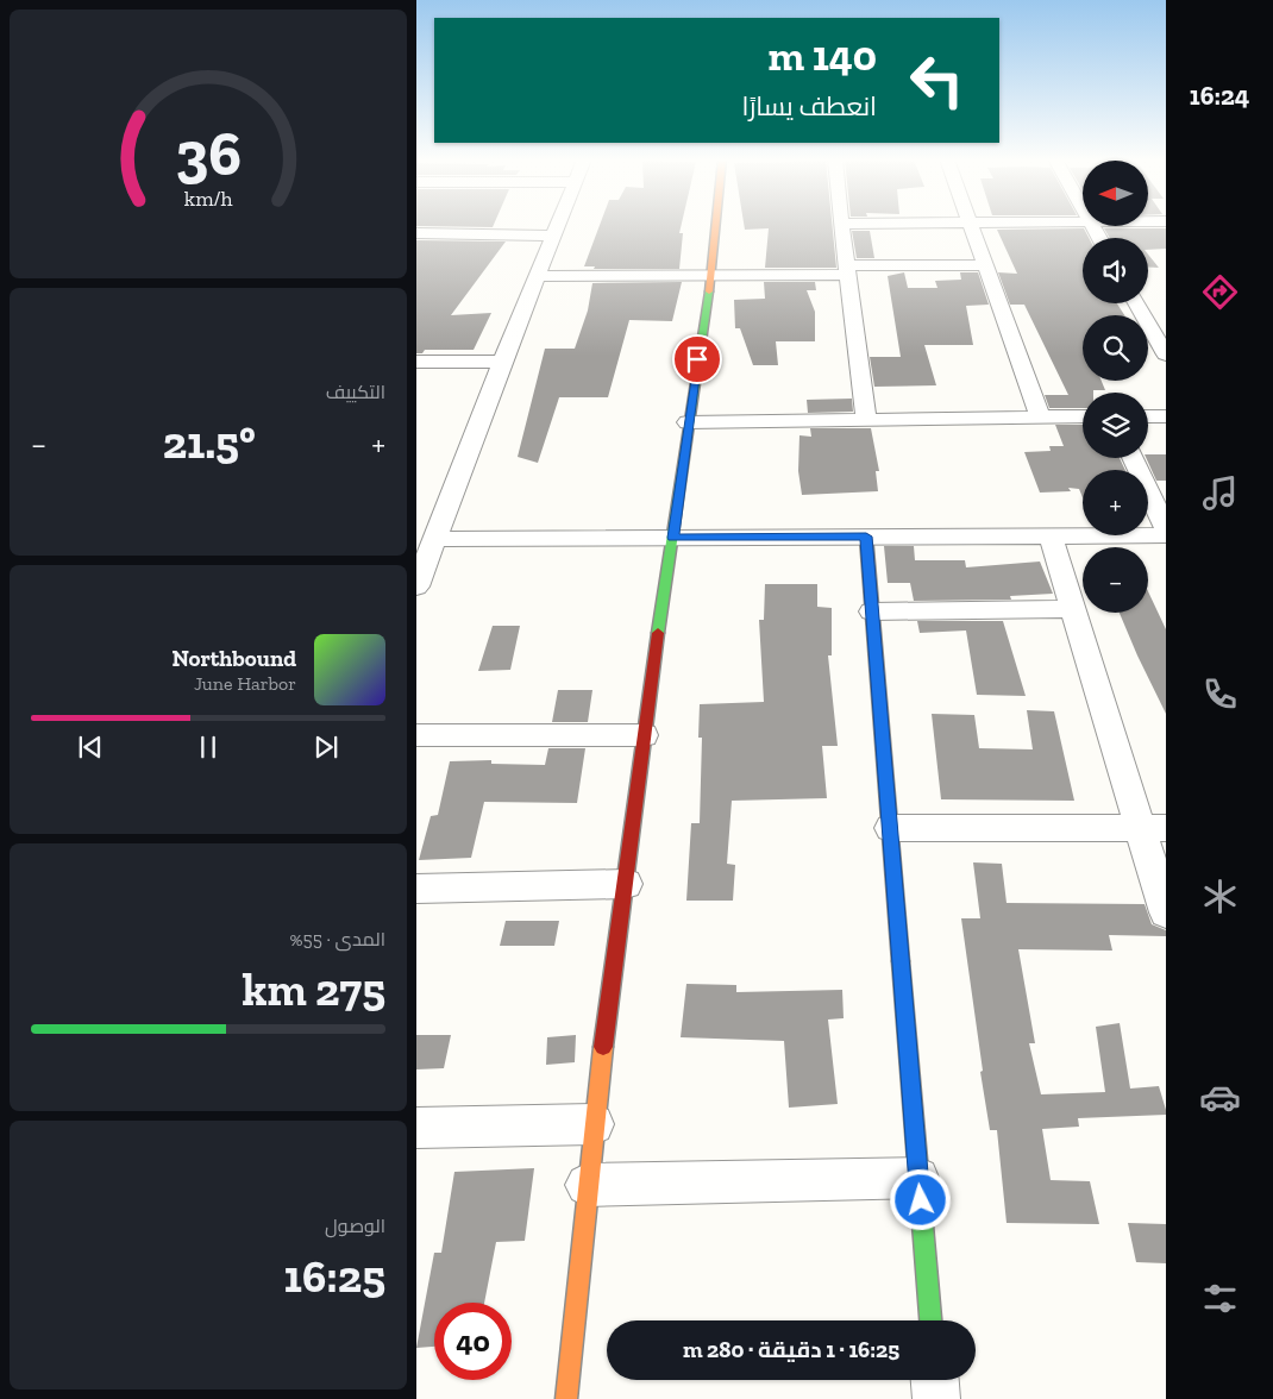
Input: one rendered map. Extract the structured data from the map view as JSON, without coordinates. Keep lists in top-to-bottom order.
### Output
{
  "north": "left",
  "page": {
    "tabs": "16:24",
    "turn": ["140 m", "انعطف يسارًا"],
    "map_buttons": ["+", "−"],
    "tile": [
      "التكييف",
      ["المدى · 55%", "275 km"],
      ["الوصول", "16:25"]
    ],
    "heat": ["−", "21.5°", "+"],
    "song": ["Northbound", "June Harbor"],
    "limit": "40",
    "trip": "16:25 · 1 دقيقة · 280 m",
    "gauge": ["36", "km/h"]
  }
}
